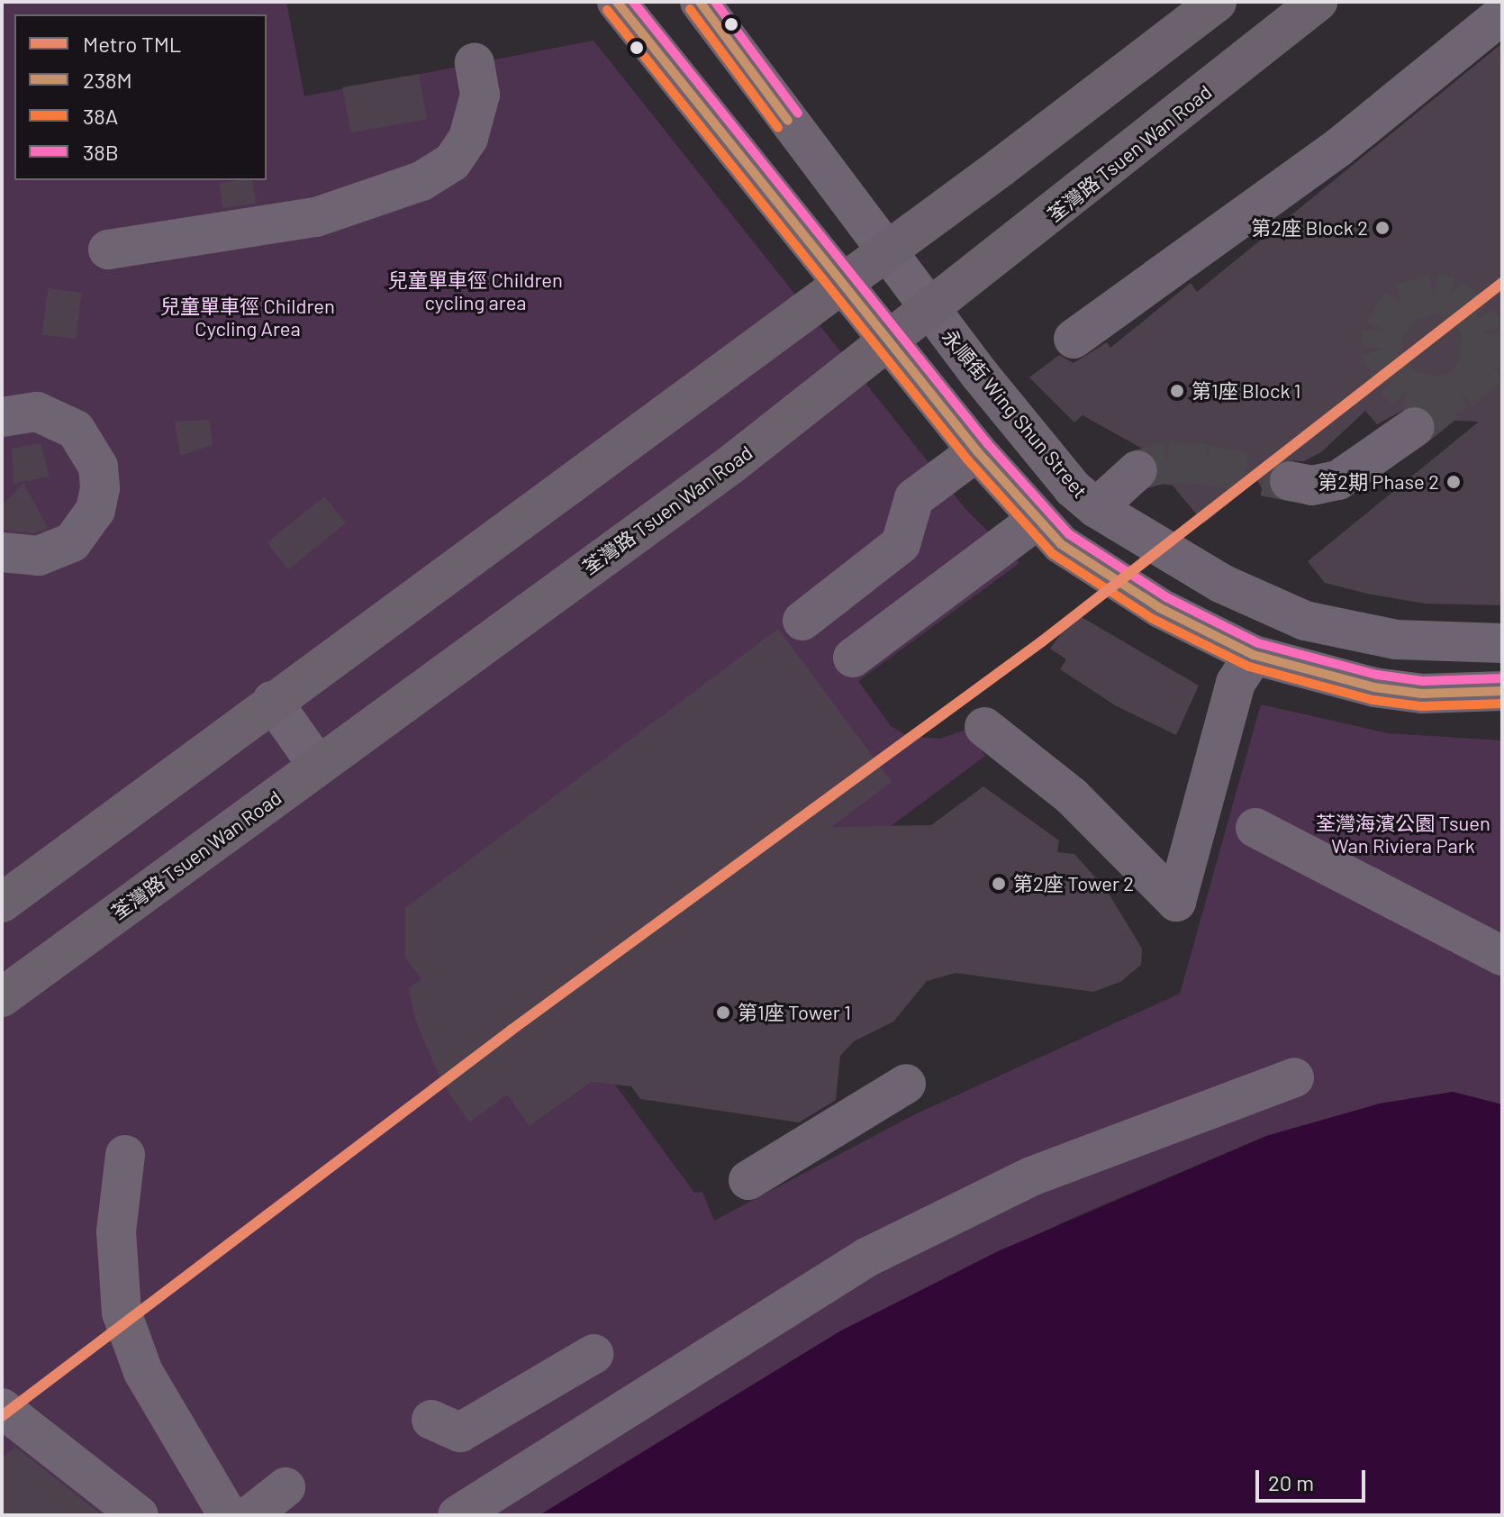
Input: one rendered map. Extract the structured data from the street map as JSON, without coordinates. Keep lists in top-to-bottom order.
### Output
{
  "streets": {
    "highway": ["荃灣路 Tsuen Wan Road"],
    "street": ["永順街 Wing Shun Street"]
  },
  "parks": ["兒童單車徑 Children cycling area", "兒童單車徑 Children Cycling Area", "荃灣海濱公園 Tsuen Wan Riviera Park"],
  "places": [
    "第2座 Block 2",
    "第1座 Block 1",
    "第2期 Phase 2",
    "第2座 Tower 2",
    "第1座 Tower 1"
  ],
  "lines": [
    "transit line 238M",
    "transit line 38B",
    "transit line 38A",
    "metro line TML"
  ],
  "legend": [
    "Metro TML",
    "238M",
    "38A",
    "38B"
  ],
  "scale_bar": "20 m"
}
